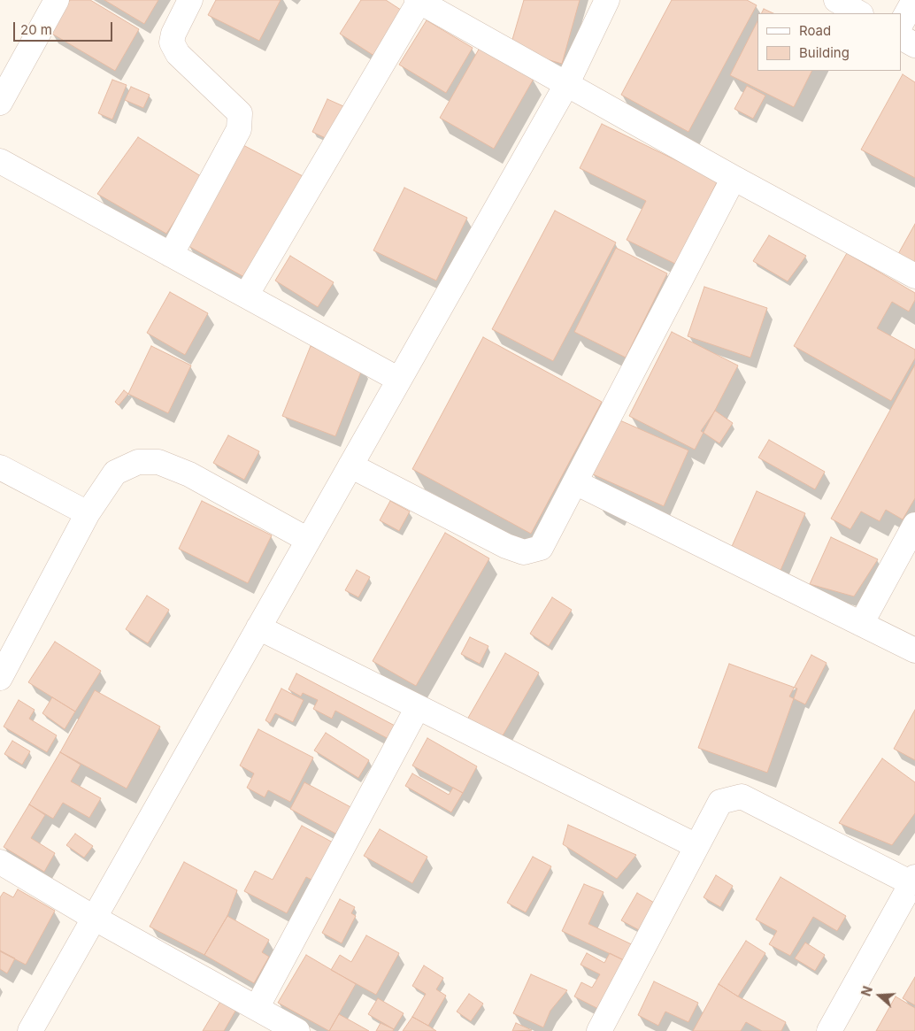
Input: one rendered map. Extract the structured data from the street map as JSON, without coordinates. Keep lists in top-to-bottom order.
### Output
{
  "legend": ["Road", "Building"],
  "scale_bar": "20 m",
  "north": "left"
}
